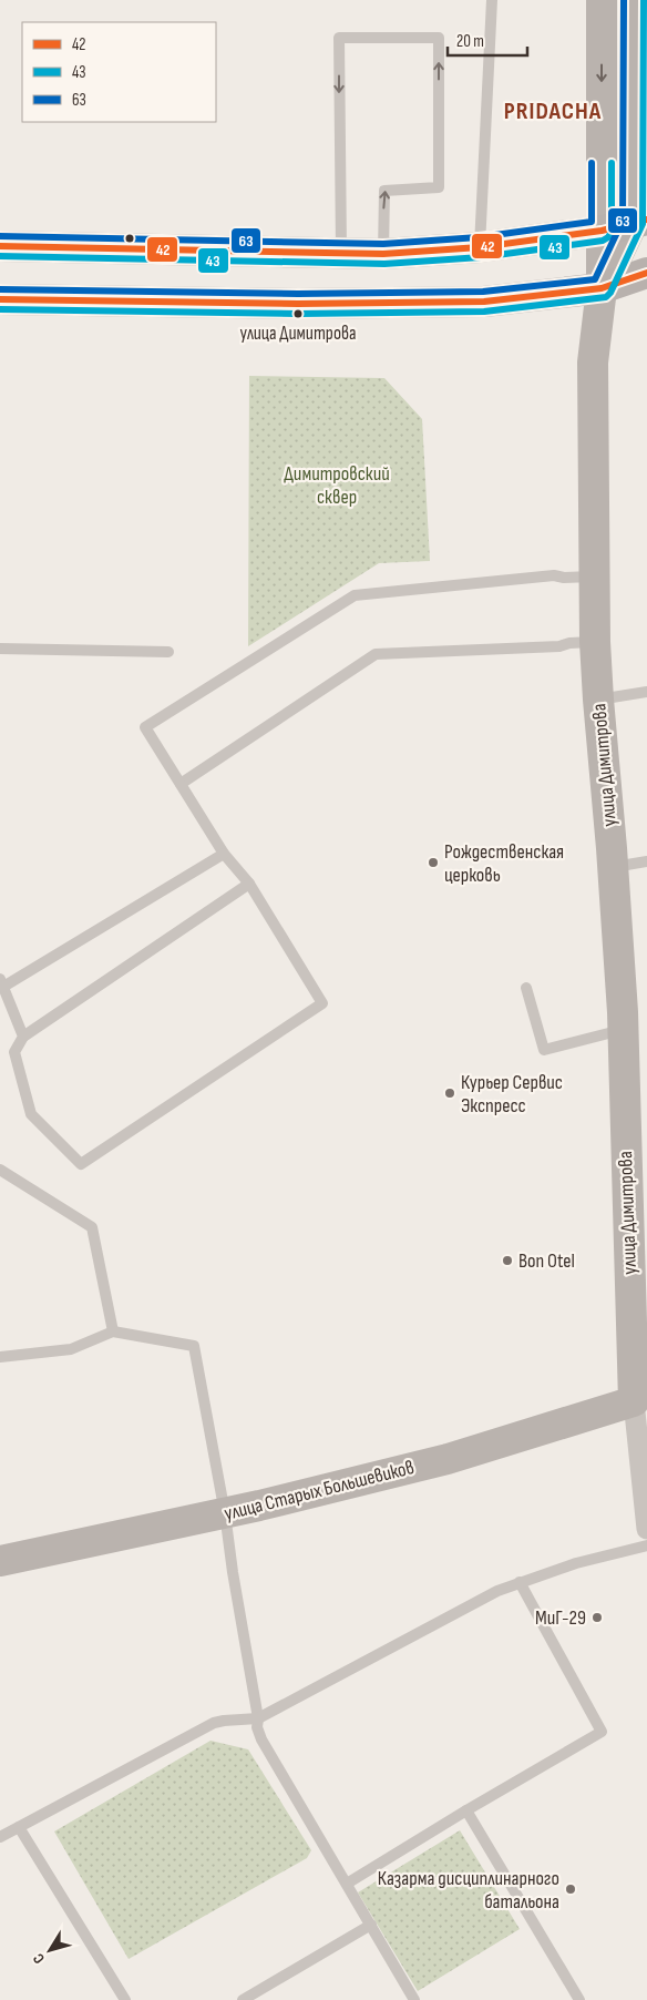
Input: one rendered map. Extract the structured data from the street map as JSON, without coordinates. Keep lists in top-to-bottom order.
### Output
{
  "streets": {
    "street": ["улица Димитрова", "улица Старых Большевиков"]
  },
  "crossings": [
    ["улица Димитрова", "улица Старых Большевиков"]
  ],
  "districts": ["PRIDACHA"],
  "parks": ["Димитровский сквер"],
  "places": [
    "улица Димитрова",
    "Рождественская церковь",
    "Курьер Сервис Экспресс",
    "Bon Otel",
    "МиГ-29",
    "Казарма дисциплинарного батальона"
  ],
  "lines": ["transit line 43", "transit line 63", "transit line 42"],
  "legend": ["42", "43", "63"],
  "scale_bar": "20 m",
  "north": "bottom left"
}
